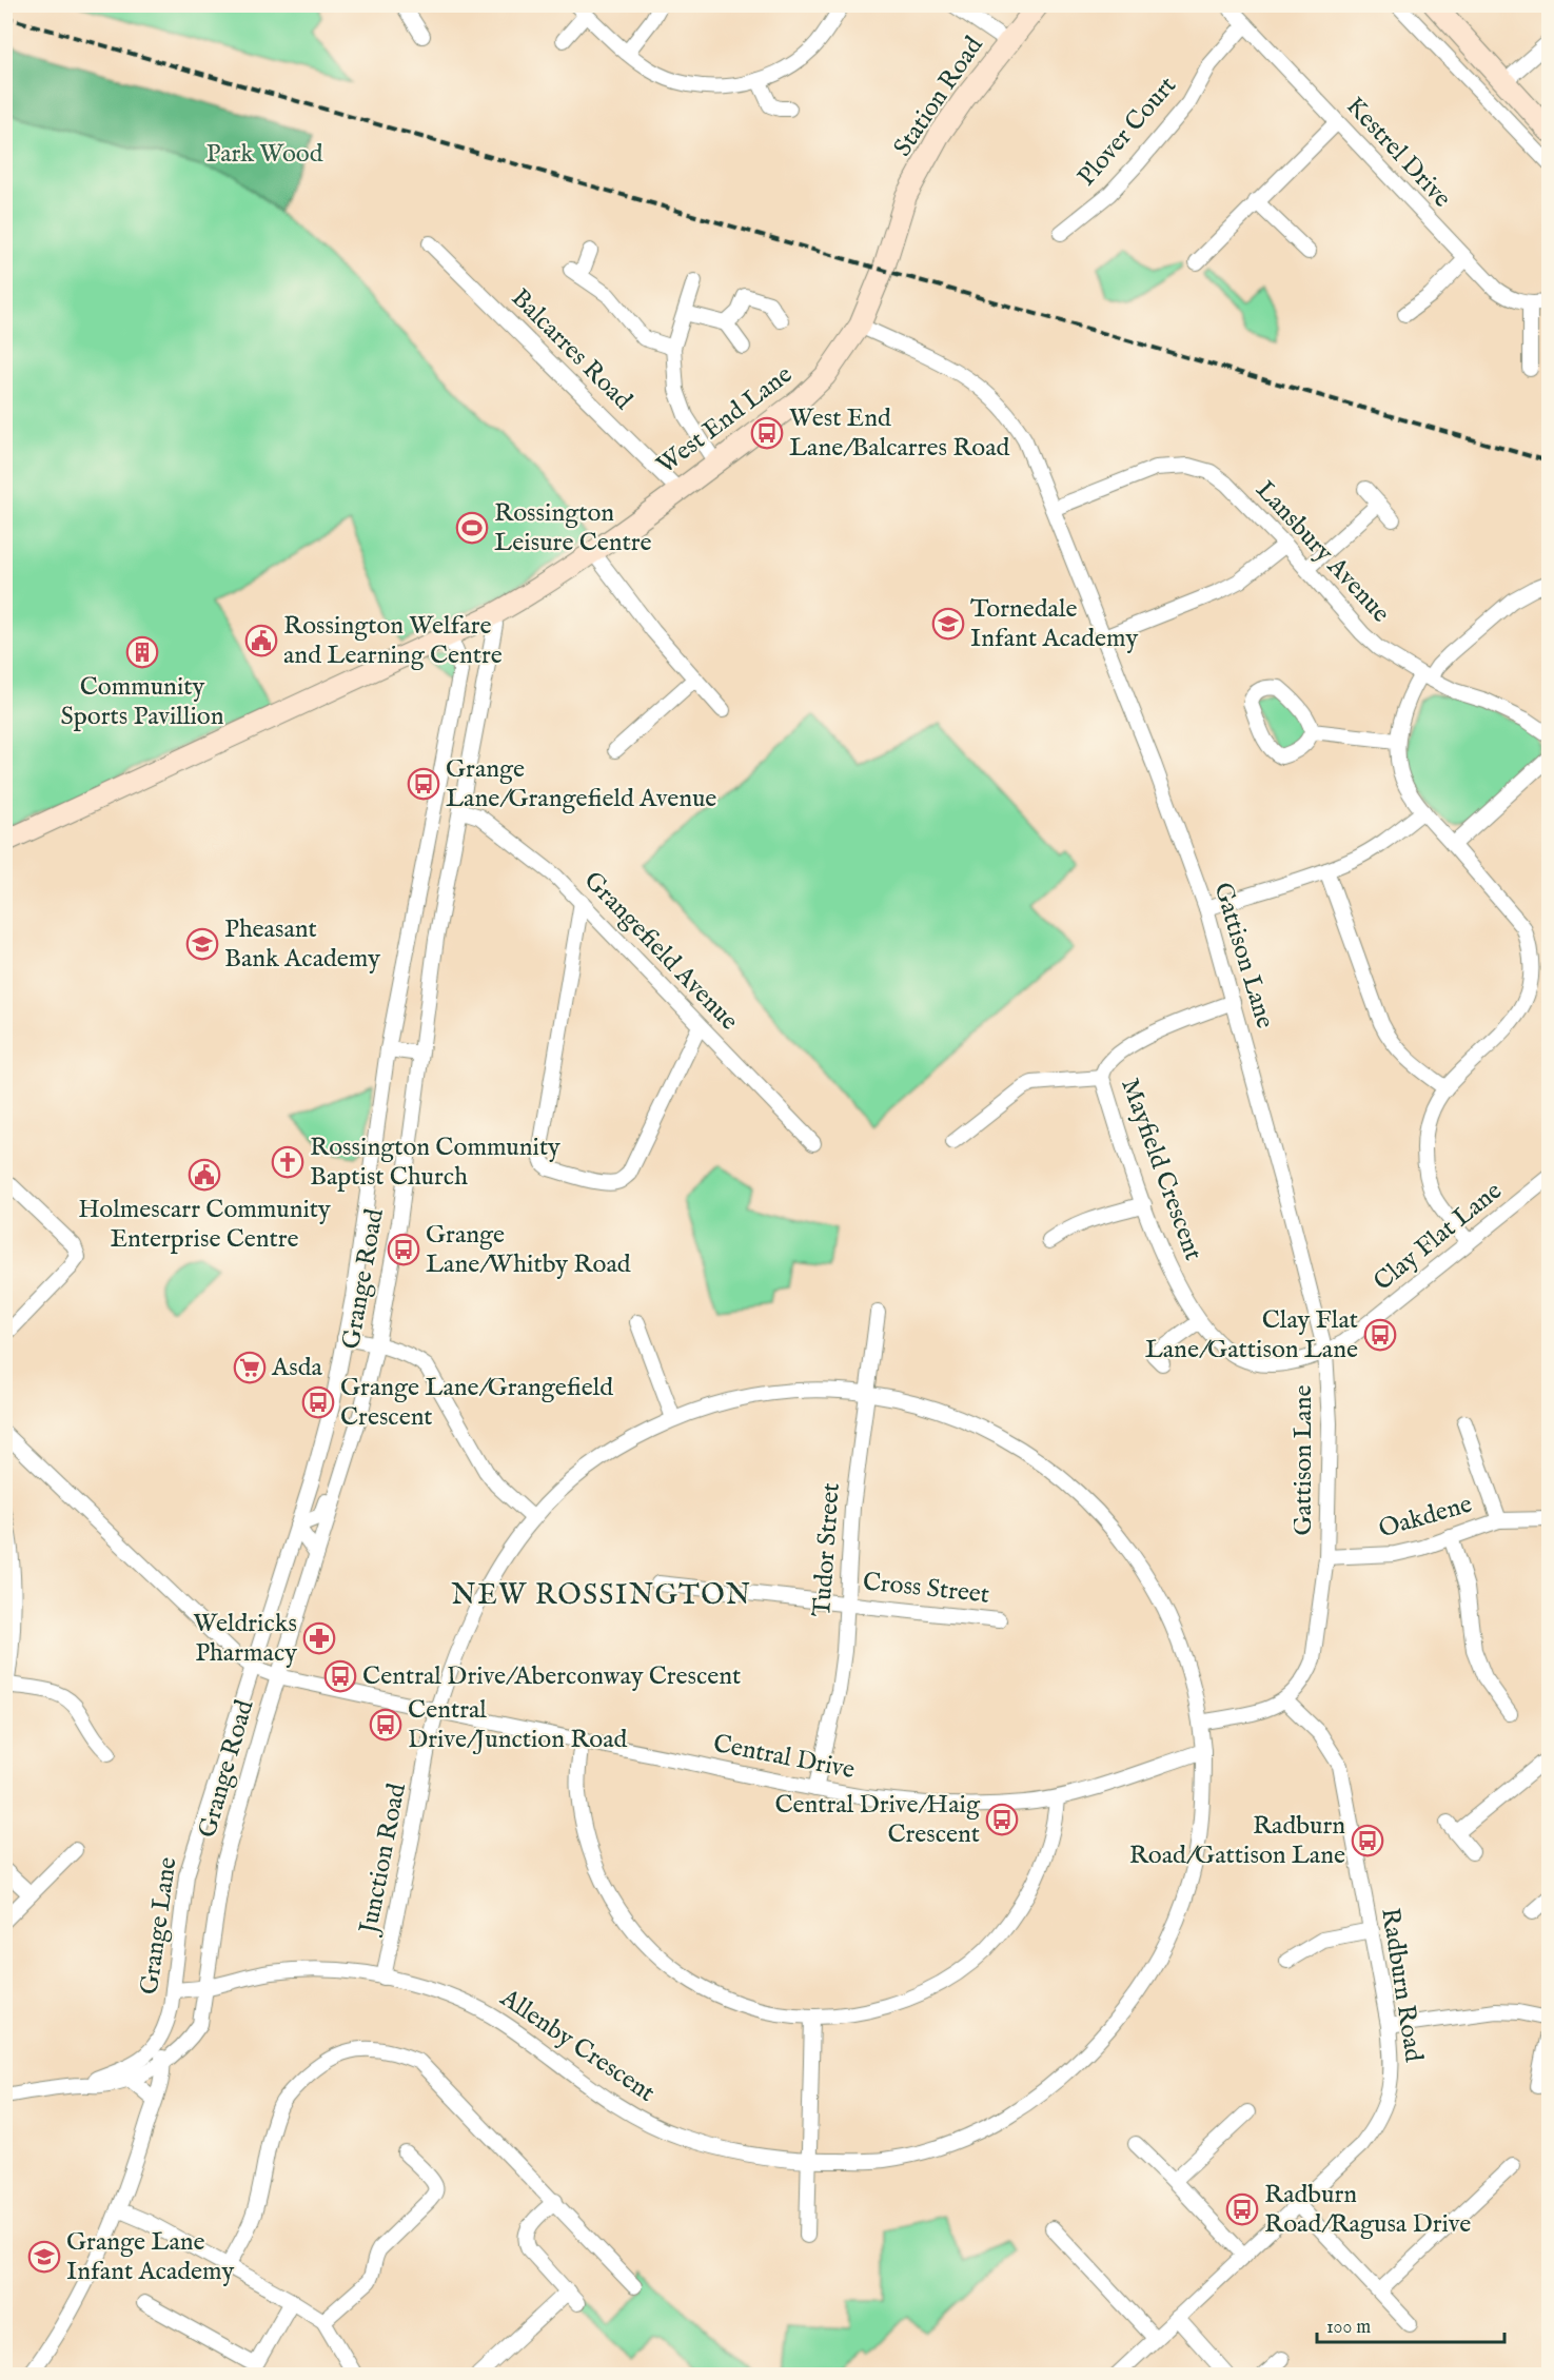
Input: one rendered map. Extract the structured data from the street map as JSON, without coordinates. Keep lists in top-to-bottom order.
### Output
{
  "streets": {
    "street": [
      "Station Road",
      "Plover Court",
      "Kestrel Drive",
      "Balcarres Road",
      "West End Lane",
      "Lansbury Avenue",
      "Grangefield Avenue",
      "Gattison Lane",
      "Mayfield Crescent",
      "Clay Flat Lane",
      "Grange Road",
      "Oakdene",
      "Tudor Street",
      "Cross Street",
      "Central Drive",
      "Junction Road",
      "Grange Lane",
      "Radburn Road",
      "Allenby Crescent"
    ]
  },
  "crossings": [
    ["Station Road", "West End Lane"],
    ["Plover Court", "Kestrel Drive"],
    ["Balcarres Road", "West End Lane"],
    ["West End Lane", "Gattison Lane"],
    ["West End Lane", "Grange Road"],
    ["West End Lane", "Grange Lane"],
    ["Lansbury Avenue", "Gattison Lane"],
    ["Grangefield Avenue", "Grange Road"],
    ["Grangefield Avenue", "Grange Lane"],
    ["Gattison Lane", "Mayfield Crescent"],
    ["Gattison Lane", "Clay Flat Lane"],
    ["Gattison Lane", "Oakdene"],
    ["Gattison Lane", "Radburn Road"],
    ["Mayfield Crescent", "Clay Flat Lane"],
    ["Grange Road", "Central Drive"],
    ["Grange Road", "Grange Lane"],
    ["Grange Road", "Allenby Crescent"],
    ["Tudor Street", "Cross Street"],
    ["Tudor Street", "Central Drive"],
    ["Tudor Street", "Junction Road"],
    ["Central Drive", "Junction Road"],
    ["Central Drive", "Grange Lane"],
    ["Central Drive", "Allenby Crescent"],
    ["Junction Road", "Allenby Crescent"],
    ["Grange Lane", "Allenby Crescent"]
  ],
  "districts": ["NEW ROSSINGTON"],
  "parks": ["Park Wood"],
  "places": {
    "bus stop": [
      "West End Lane/Balcarres Road",
      "Grange Lane/Grangefield Avenue",
      "Grange Lane/Whitby Road",
      "Clay Flat Lane/Gattison Lane",
      "Grange Lane/Grangefield Crescent",
      "Central Drive/Aberconway Crescent",
      "Central Drive/Junction Road",
      "Central Drive/Haig Crescent",
      "Radburn Road/Gattison Lane",
      "Radburn Road/Ragusa Drive"
    ],
    "sports": ["Rossington Leisure Centre"],
    "school or university": ["Tornedale Infant Academy", "Pheasant Bank Academy", "Grange Lane Infant Academy"],
    "public building": ["Rossington Welfare and Learning Centre", "Holmescarr Community Enterprise Centre"],
    "building": ["Community Sports Pavillion"],
    "church": ["Rossington Community Baptist Church"],
    "supermarket": ["Asda"],
    "pharmacy": ["Weldricks Pharmacy"]
  },
  "scale_bar": "100 m"
}
